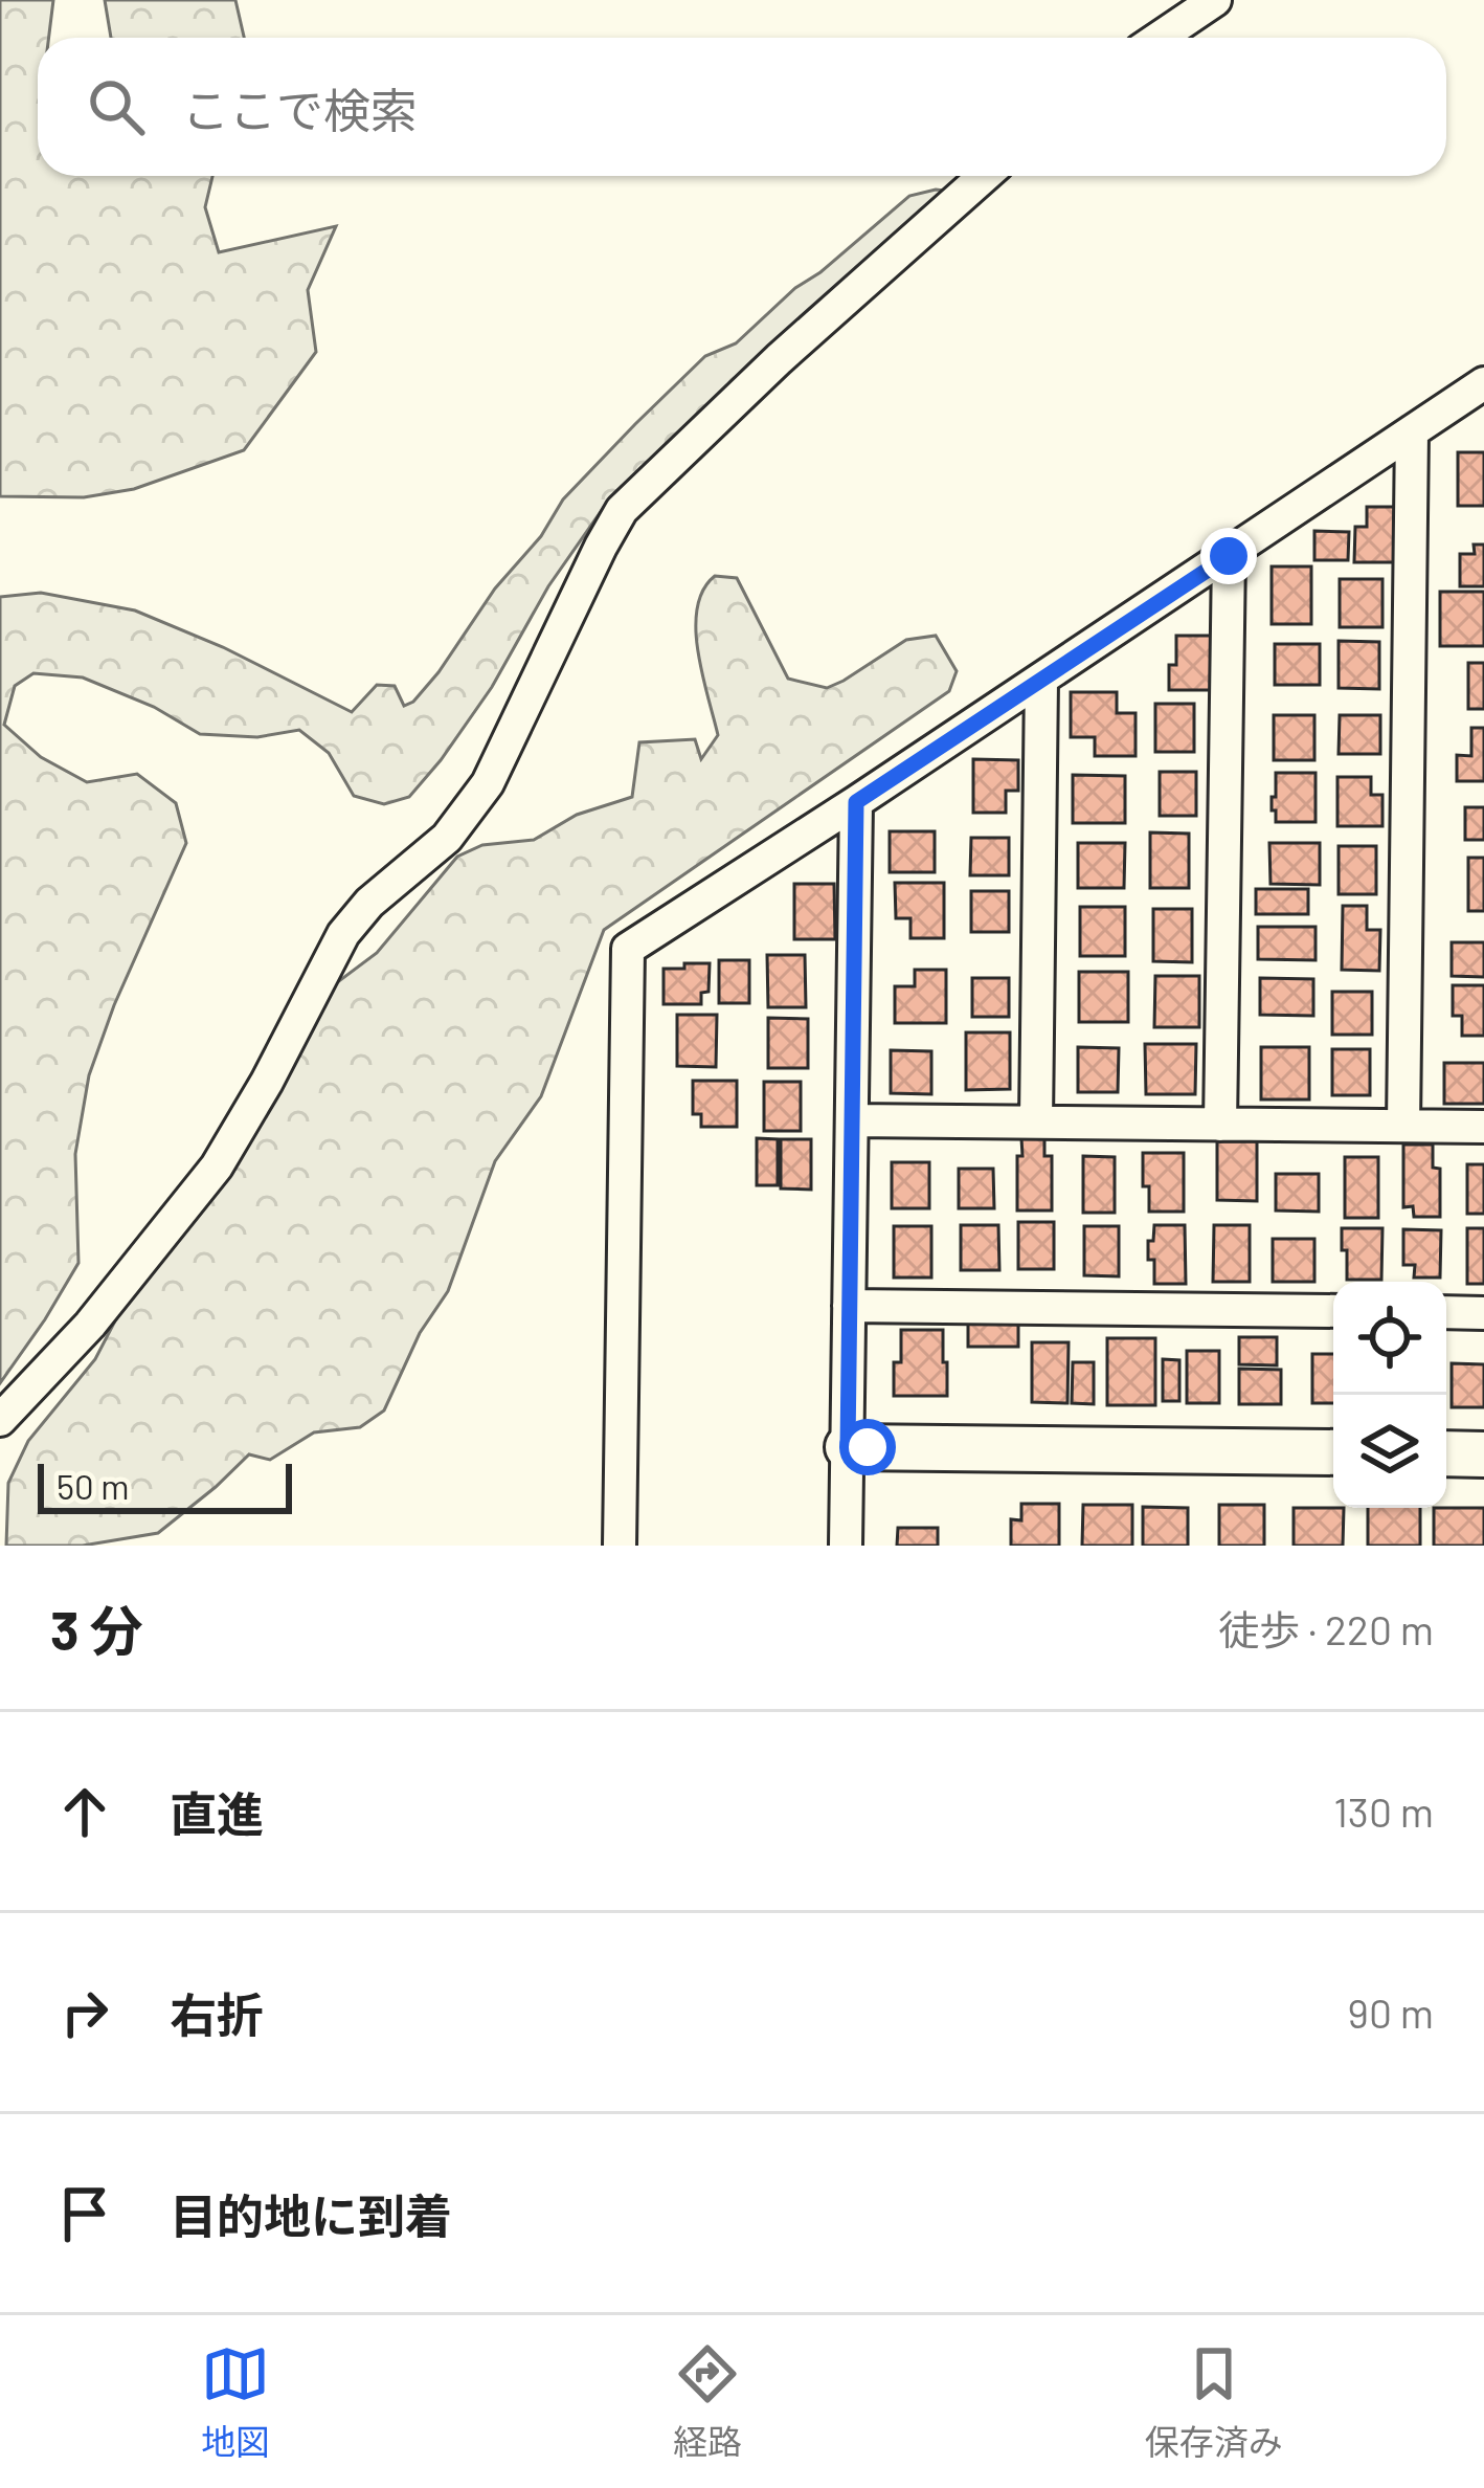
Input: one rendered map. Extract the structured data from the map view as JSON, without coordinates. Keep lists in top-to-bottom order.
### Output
{
  "scale_bar": "50 m",
  "page": {
    "search": "ここで検索",
    "scale": "50 m",
    "heading": ["3 分", "徒歩 · 220 m"],
    "list": [
      ["直進", "130 m"],
      ["右折", "90 m"],
      "目的地に到着"
    ],
    "nav": ["地図", "経路", "保存済み"]
  }
}
